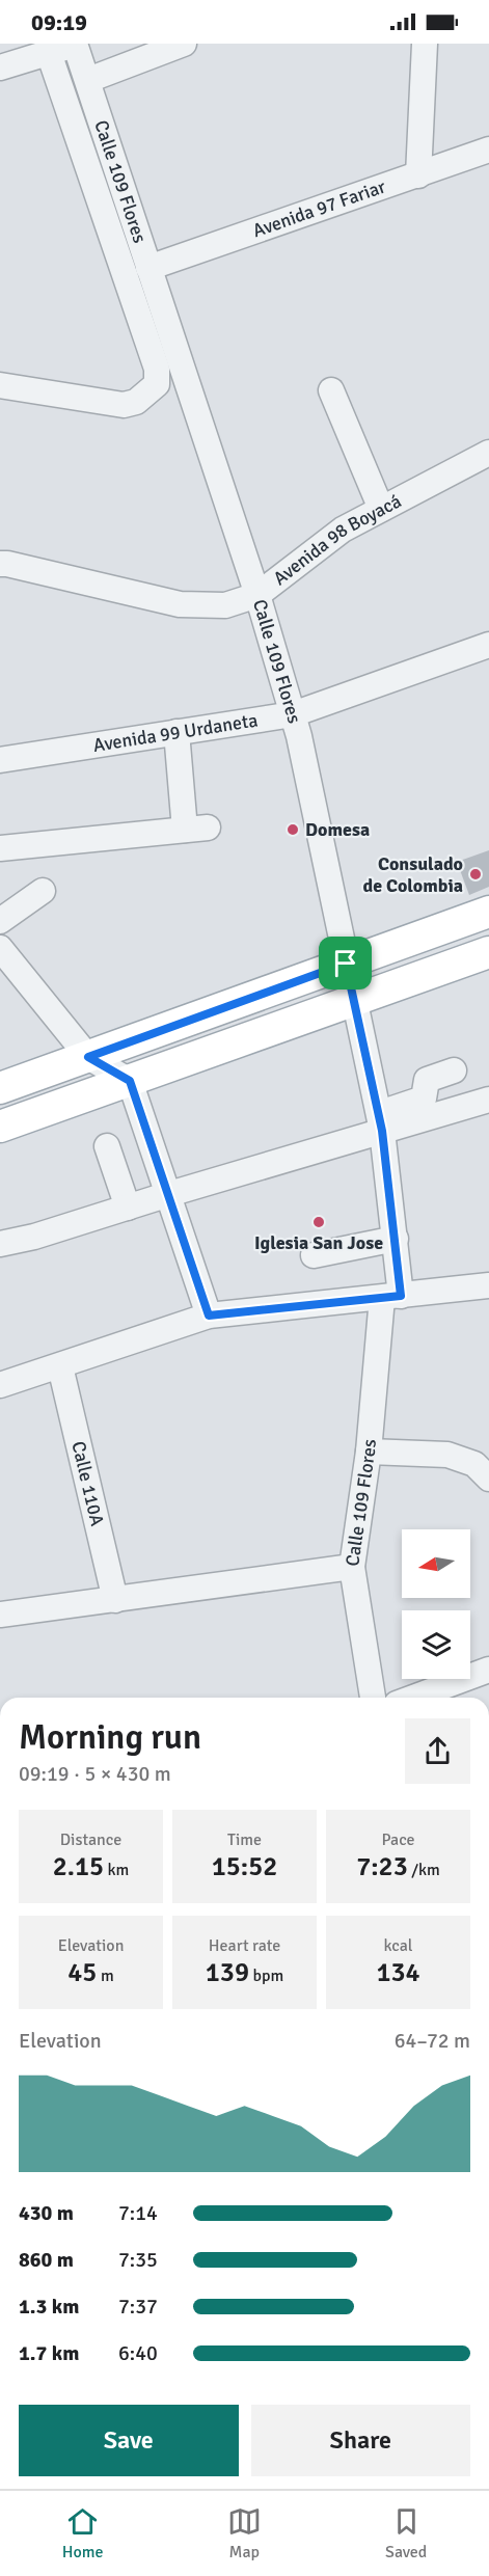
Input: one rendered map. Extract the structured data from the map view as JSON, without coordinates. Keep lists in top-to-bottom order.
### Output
{
  "streets": {
    "street": [
      "Calle 109 Flores",
      "Avenida 97 Fariar",
      "Avenida 98 Boyacá",
      "Avenida 99 Urdaneta",
      "Calle 110A"
    ]
  },
  "crossings": [
    ["Calle 109 Flores", "Avenida 97 Fariar"],
    ["Calle 109 Flores", "Avenida 98 Boyacá"],
    ["Calle 109 Flores", "Avenida 99 Urdaneta"]
  ],
  "places": ["Domesa", "Consulado de Colombia", "Iglesia San Jose"],
  "north": "left",
  "page": {
    "status": "09:19",
    "heading": ["Morning run", "09:19 · 5 × 430 m"],
    "stats": [
      ["Distance", "2.15 km"],
      ["Time", "15:52"],
      ["Pace", "7:23 /km"],
      ["Elevation", "45 m"],
      ["Heart rate", "139 bpm"],
      ["kcal", "134"]
    ],
    "chart": ["Elevation", "64–72 m"],
    "list": [
      {
        "name": "430 m",
        "note": "7:14"
      },
      {
        "name": "860 m",
        "note": "7:35"
      },
      {
        "name": "1.3 km",
        "note": "7:37"
      },
      {
        "name": "1.7 km",
        "note": "6:40"
      }
    ],
    "buttons": ["Save", "Share"],
    "tabs": ["Home", "Map", "Saved"]
  }
}
